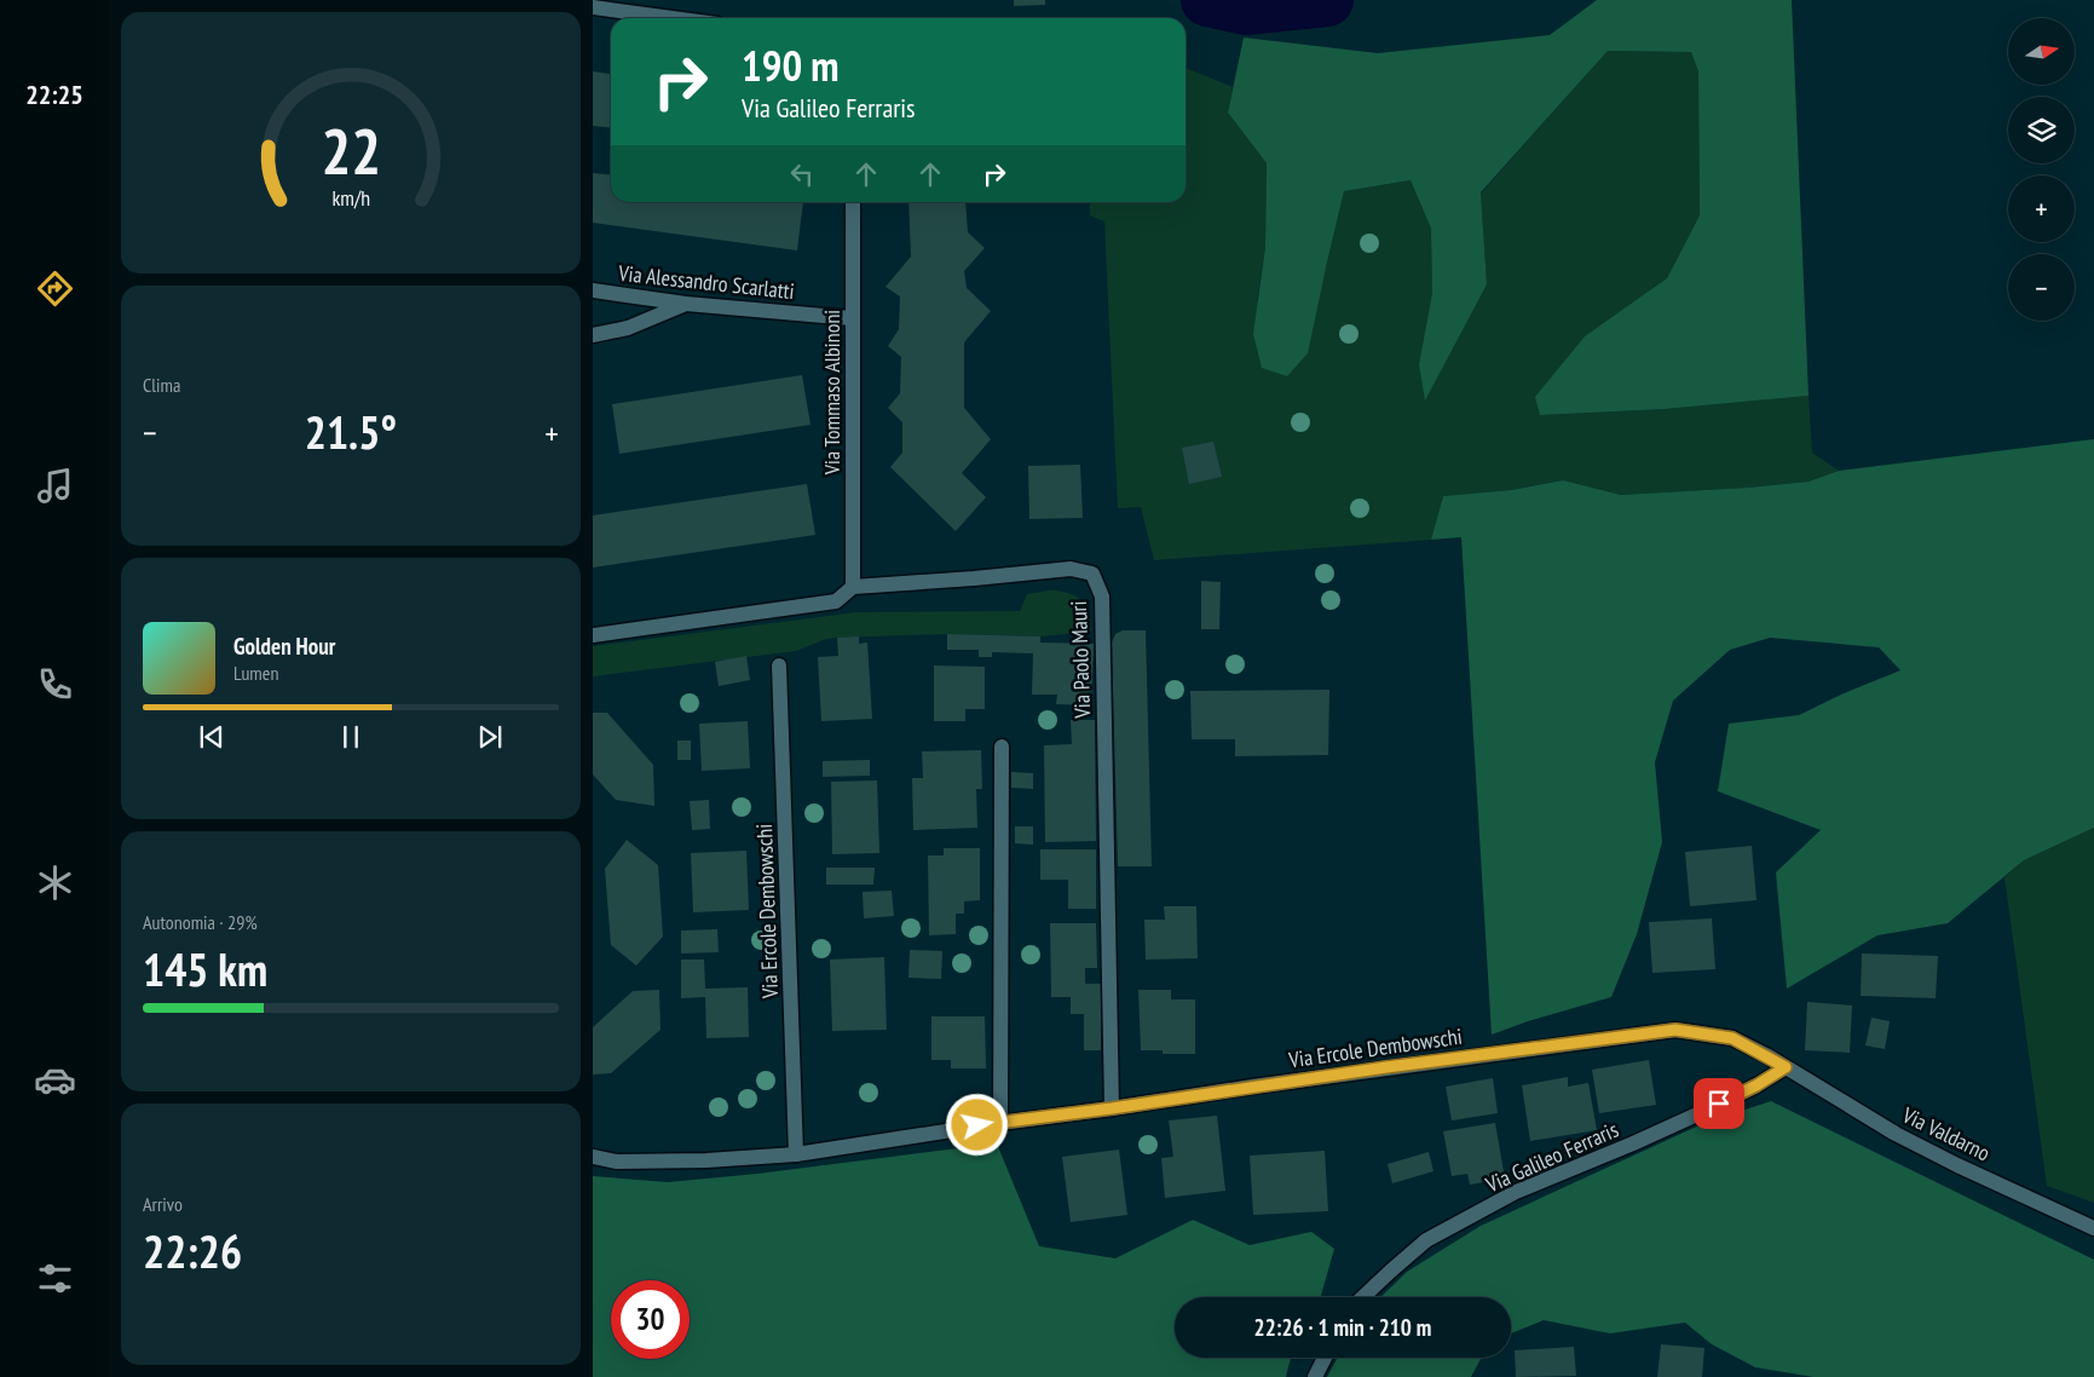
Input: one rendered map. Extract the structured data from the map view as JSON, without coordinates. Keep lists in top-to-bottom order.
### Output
{
  "streets": {
    "street": [
      "Via Alessandro Scarlatti",
      "Via Tommaso Albinoni",
      "Via Paolo Mauri",
      "Via Ercole Dembowschi",
      "Via Valdarno",
      "Via Galileo Ferraris"
    ]
  },
  "crossings": [
    ["Via Alessandro Scarlatti", "Via Tommaso Albinoni"],
    ["Via Tommaso Albinoni", "Via Paolo Mauri"],
    ["Via Paolo Mauri", "Via Ercole Dembowschi"],
    ["Via Ercole Dembowschi", "Via Valdarno"],
    ["Via Ercole Dembowschi", "Via Galileo Ferraris"],
    ["Via Valdarno", "Via Galileo Ferraris"]
  ],
  "north": "right",
  "page": {
    "tabs": "22:25",
    "map_buttons": ["+", "−"],
    "turn": ["190 m", "Via Galileo Ferraris"],
    "tile": [
      "Clima",
      ["Autonomia · 29%", "145 km"],
      ["Arrivo", "22:26"]
    ],
    "heat": ["−", "21.5°", "+"],
    "song": ["Golden Hour", "Lumen"],
    "limit": "30",
    "trip": "22:26 · 1 min · 210 m",
    "gauge": ["22", "km/h"]
  }
}
